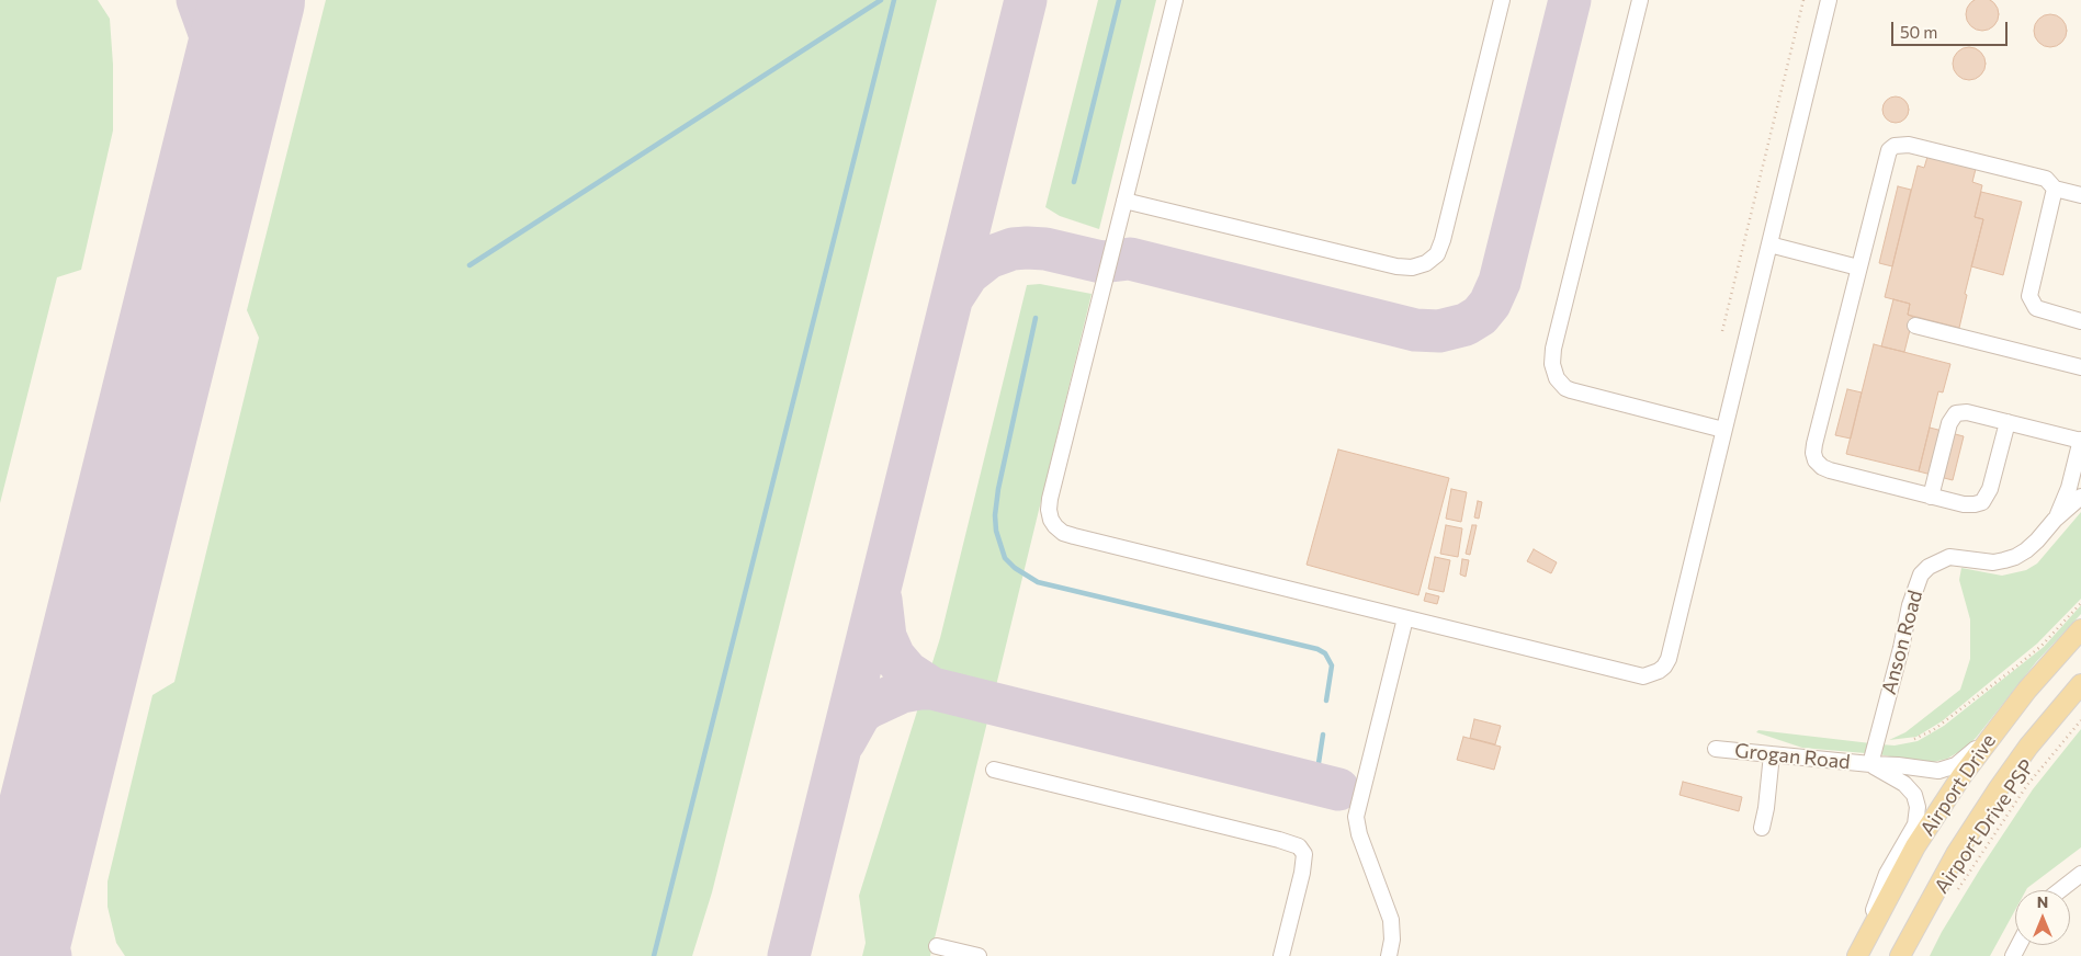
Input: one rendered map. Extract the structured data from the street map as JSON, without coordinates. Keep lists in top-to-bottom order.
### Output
{
  "streets": {
    "main road": ["Airport Drive"],
    "lane": ["Anson Road", "Grogan Road"],
    "path": ["Airport Drive PSP"]
  },
  "crossings": [
    ["Anson Road", "Grogan Road"],
    ["Grogan Road", "Airport Drive"]
  ],
  "scale_bar": "50 m",
  "north": "top"
}
